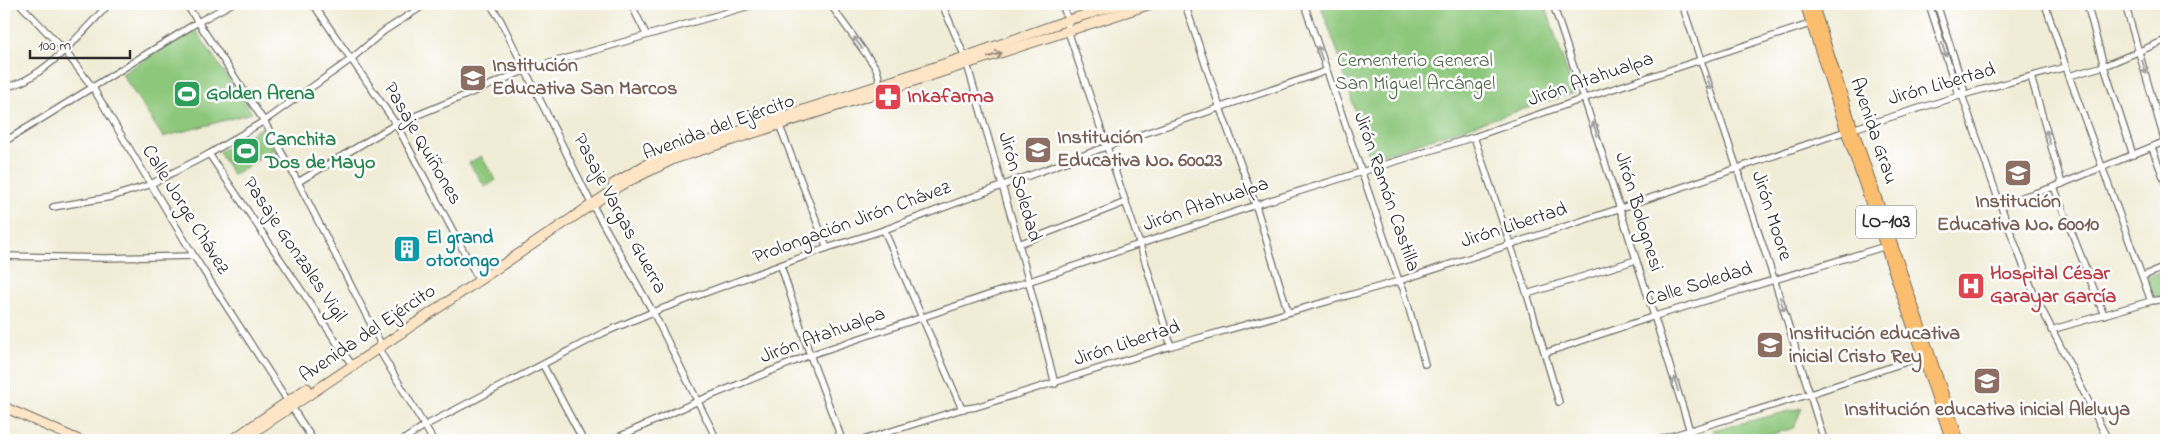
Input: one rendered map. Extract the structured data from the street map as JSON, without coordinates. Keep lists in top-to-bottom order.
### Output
{
  "streets": {
    "main road": ["Avenida del Ejército", "Avenida Grau", "LO-103"],
    "street": [
      "Jirón Atahualpa",
      "Jirón Libertad",
      "Pasaje Quiñones",
      "Jirón Soledad",
      "Jirón Ramón Castilla",
      "Calle Jorge Chávez",
      "Jirón Bolognesi",
      "Pasaje Vargas Guerra",
      "Jirón Moore",
      "Prolongación Jirón Chávez",
      "Pasaje Gonzales Vigil",
      "Calle Soledad"
    ]
  },
  "crossings": [
    ["Jirón Atahualpa", "Avenida Grau"],
    ["Jirón Atahualpa", "Jirón Soledad"],
    ["Jirón Atahualpa", "Jirón Ramón Castilla"],
    ["Jirón Atahualpa", "Jirón Bolognesi"],
    ["Jirón Atahualpa", "Pasaje Vargas Guerra"],
    ["Jirón Atahualpa", "Jirón Moore"],
    ["Jirón Libertad", "Avenida Grau"],
    ["Jirón Libertad", "Jirón Soledad"],
    ["Jirón Libertad", "Jirón Ramón Castilla"],
    ["Jirón Libertad", "Jirón Bolognesi"],
    ["Jirón Libertad", "Jirón Moore"],
    ["Avenida del Ejército", "Pasaje Quiñones"],
    ["Avenida del Ejército", "Jirón Soledad"],
    ["Avenida del Ejército", "Calle Jorge Chávez"],
    ["Avenida del Ejército", "Pasaje Vargas Guerra"],
    ["Avenida del Ejército", "Pasaje Gonzales Vigil"],
    ["Avenida Grau", "Calle Soledad"],
    ["Jirón Soledad", "Prolongación Jirón Chávez"],
    ["Jirón Ramón Castilla", "Prolongación Jirón Chávez"],
    ["Jirón Bolognesi", "Calle Soledad"],
    ["Pasaje Vargas Guerra", "Prolongación Jirón Chávez"],
    ["Jirón Moore", "Calle Soledad"]
  ],
  "one_way": ["Jirón Bolognesi", "Jirón Moore"],
  "parks": ["Cementerio General San Miguel Arcángel"],
  "places": {
    "school or university": [
      "Institución Educativa San Marcos",
      "Institución Educativa No. 60023",
      "Institución Educativa No. 60010",
      "Institución educativa inicial Cristo Rey",
      "Institución educativa inicial Aleluya"
    ],
    "sports": ["Golden Arena", "Canchita Dos de Mayo"],
    "pharmacy": ["Inkafarma"],
    "building": ["El grand otorongo"],
    "hospital": ["Hospital César Garayar García"]
  },
  "scale_bar": "100 m"
}
